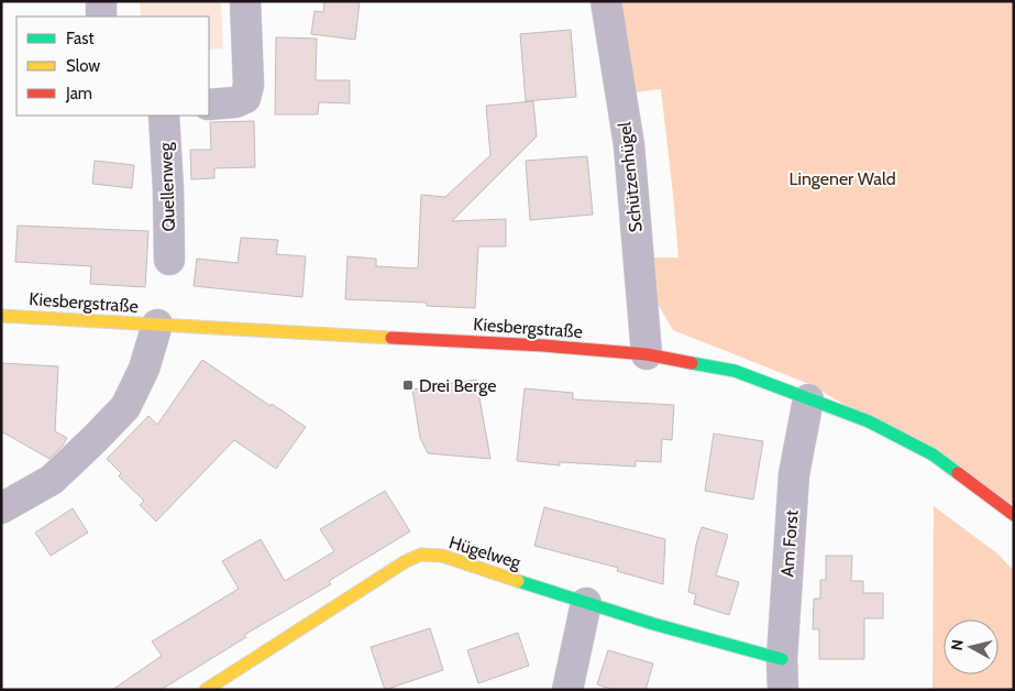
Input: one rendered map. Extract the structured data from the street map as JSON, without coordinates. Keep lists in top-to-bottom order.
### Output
{
  "streets": {
    "street": [
      "Schützenhügel",
      "Quellenweg",
      "Kiesbergstraße",
      "Am Forst",
      "Hügelweg"
    ]
  },
  "crossings": [
    ["Schützenhügel", "Kiesbergstraße"],
    ["Kiesbergstraße", "Am Forst"],
    ["Am Forst", "Hügelweg"]
  ],
  "parks": ["Lingener Wald"],
  "places": {
    "transit": ["Drei Berge"]
  },
  "legend": ["Fast", "Slow", "Jam"],
  "north": "left"
}
